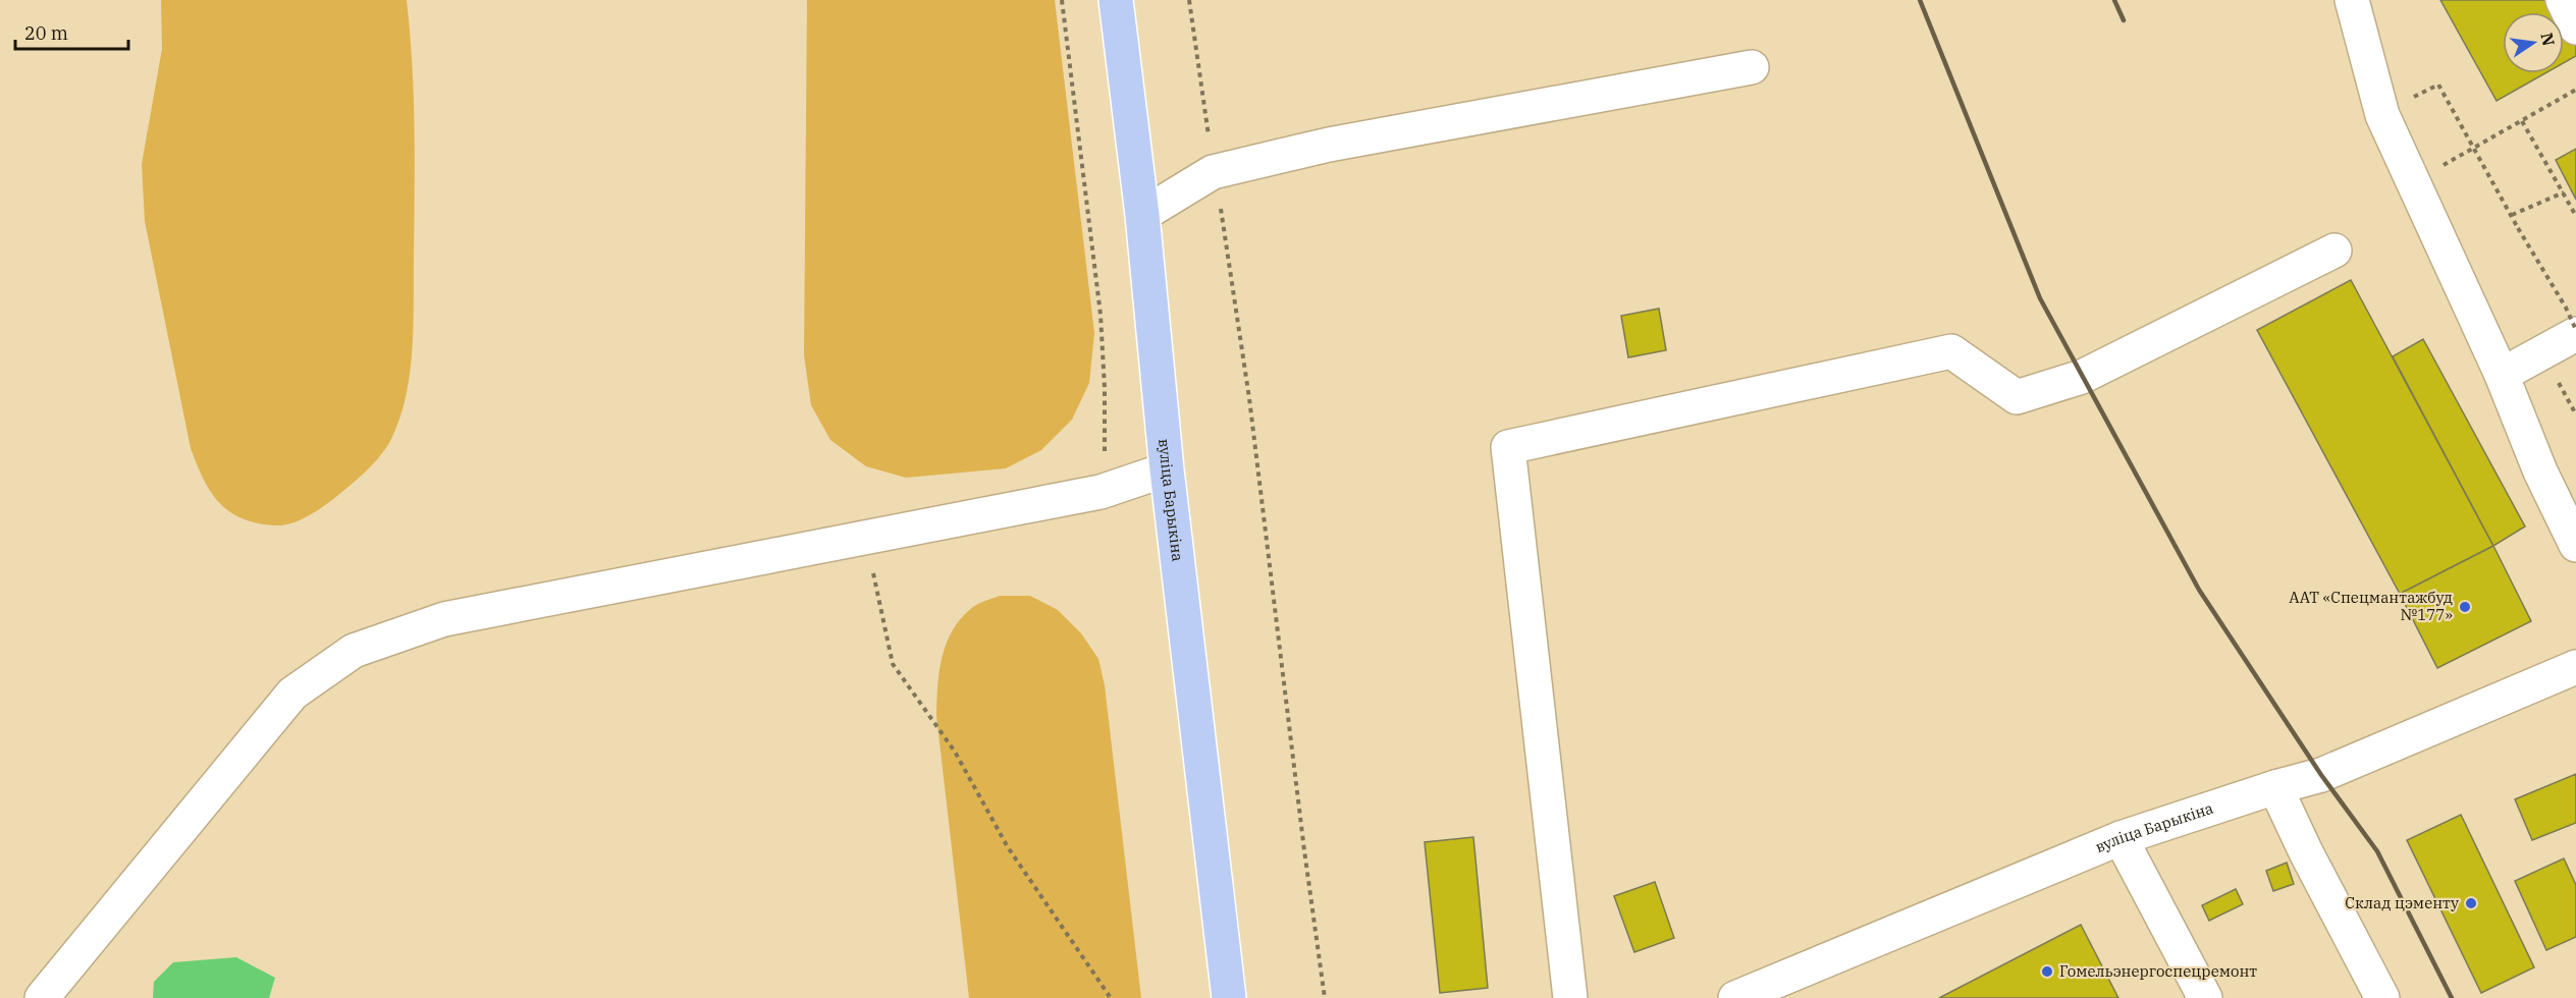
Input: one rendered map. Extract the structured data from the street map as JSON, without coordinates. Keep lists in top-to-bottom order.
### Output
{
  "streets": {
    "main road": ["вуліца Барыкіна"]
  },
  "places": ["ААТ «Спецмантажбуд №177»", "Склад цэменту", "Гомельэнергоспецремонт"],
  "scale_bar": "20 m",
  "north": "right"
}
